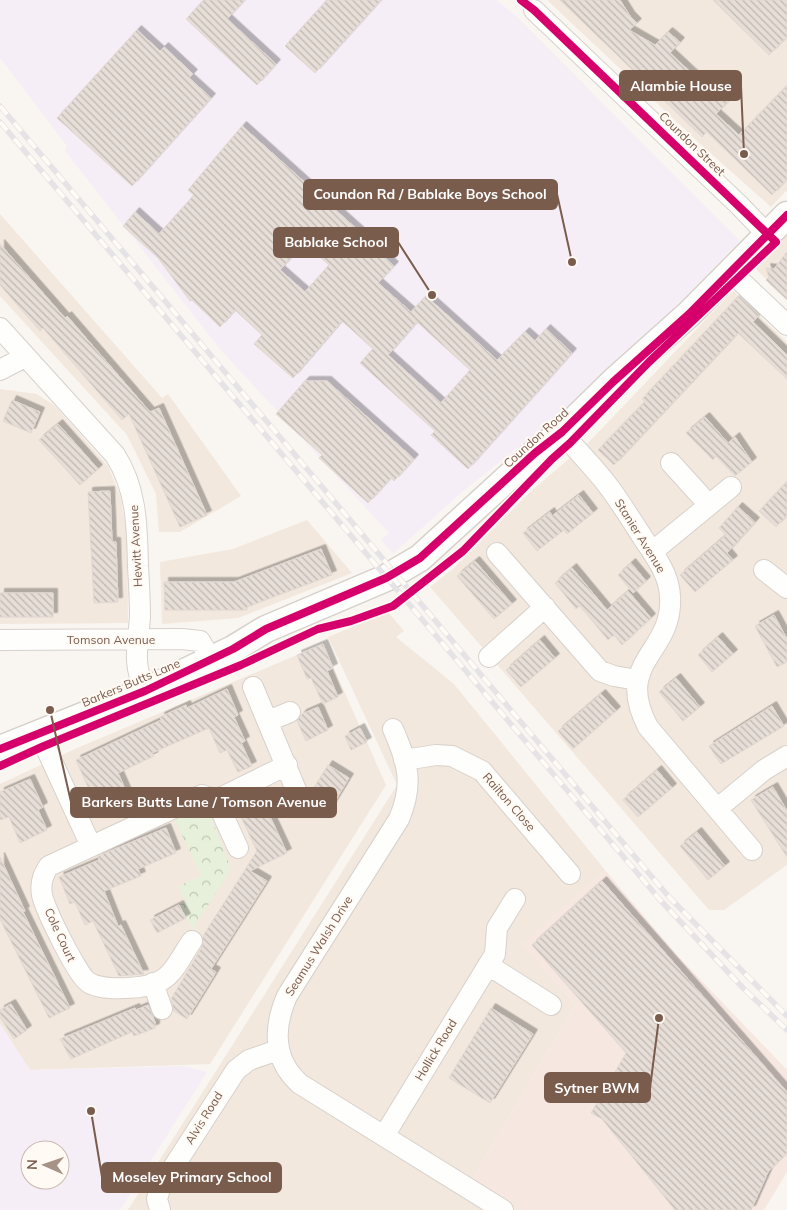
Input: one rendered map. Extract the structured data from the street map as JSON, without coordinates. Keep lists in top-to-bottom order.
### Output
{
  "streets": {
    "street": [
      "Coundon Street",
      "Coundon Road",
      "Stanier Avenue",
      "Hewitt Avenue",
      "Tomson Avenue",
      "Barkers Butts Lane",
      "Railton Close",
      "Cole Court",
      "Seamus Walsh Drive",
      "Hollick Road",
      "Alvis Road"
    ]
  },
  "crossings": [
    ["Coundon Street", "Coundon Road"],
    ["Coundon Road", "Stanier Avenue"],
    ["Coundon Road", "Barkers Butts Lane"],
    ["Hewitt Avenue", "Tomson Avenue"],
    ["Hewitt Avenue", "Barkers Butts Lane"],
    ["Tomson Avenue", "Barkers Butts Lane"],
    ["Railton Close", "Seamus Walsh Drive"],
    ["Seamus Walsh Drive", "Hollick Road"],
    ["Seamus Walsh Drive", "Alvis Road"]
  ],
  "places": [
    "Alambie House",
    "Coundon Rd / Bablake Boys School",
    "Bablake School",
    "Barkers Butts Lane / Tomson Avenue",
    "Sytner BWM",
    "Moseley Primary School"
  ],
  "north": "left"
}
